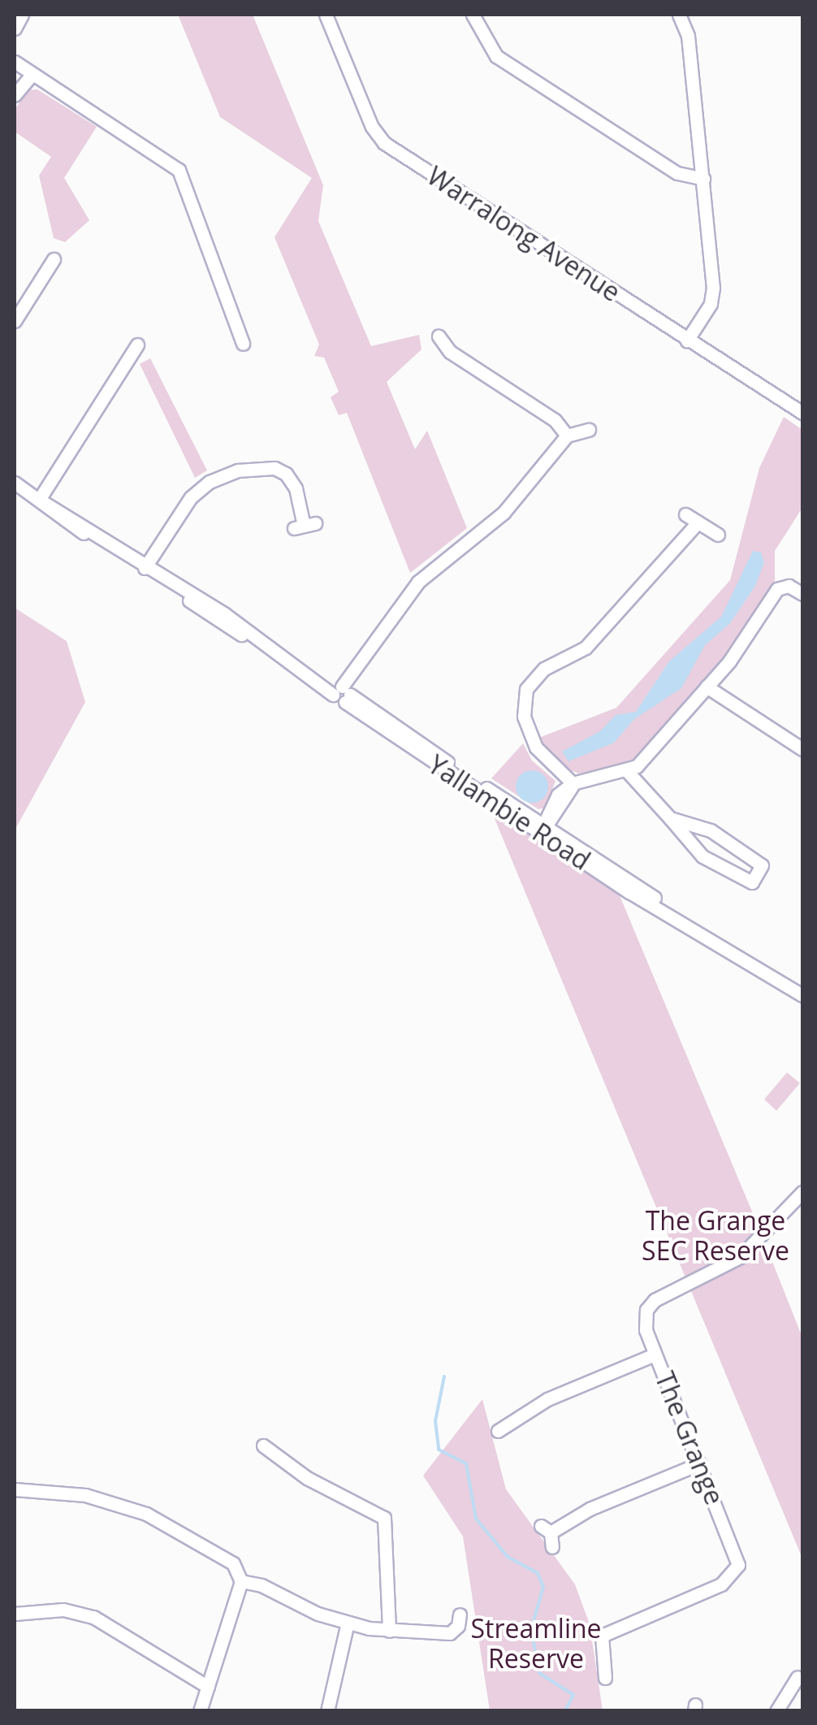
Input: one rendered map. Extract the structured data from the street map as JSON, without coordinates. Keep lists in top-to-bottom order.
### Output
{
  "streets": {
    "street": ["Warralong Avenue", "Yallambie Road", "The Grange"]
  },
  "parks": ["The Grange SEC Reserve", "Streamline Reserve"]
}
